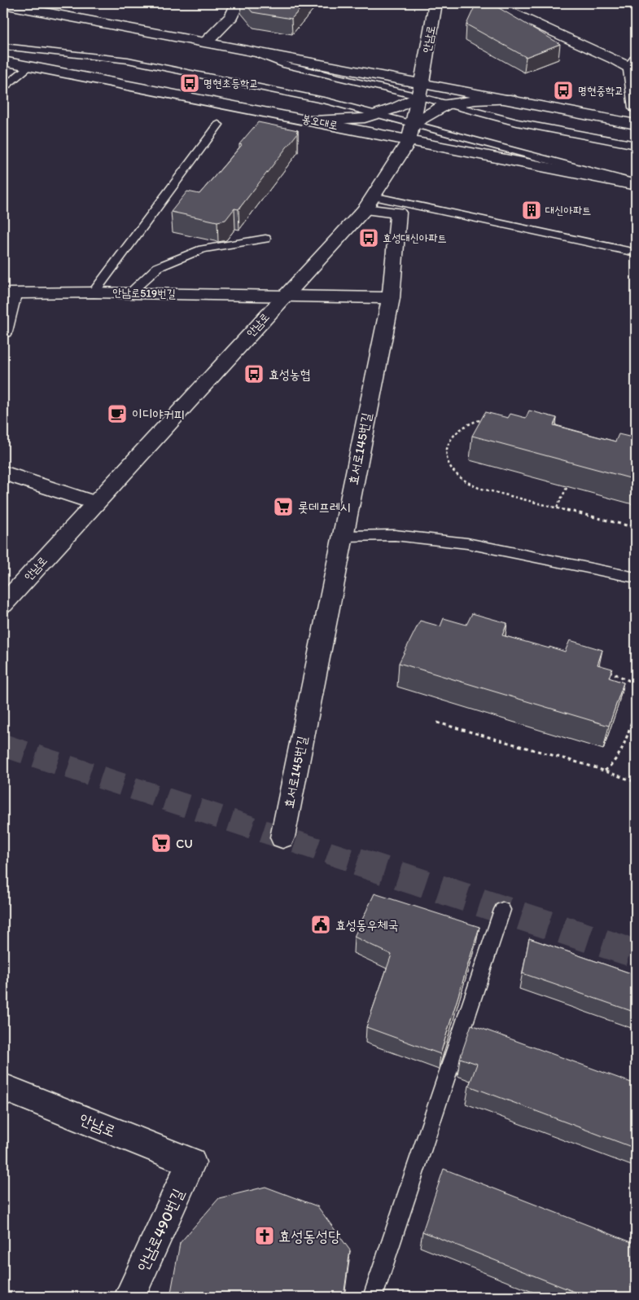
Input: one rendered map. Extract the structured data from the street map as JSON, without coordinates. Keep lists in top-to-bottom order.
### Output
{
  "streets": {
    "street": [
      "안남로",
      "봉오대로",
      "안남로519번길",
      "효서로145번길",
      "안남로490번길"
    ]
  },
  "crossings": [
    ["안남로", "봉오대로"],
    ["안남로", "안남로519번길"],
    ["안남로", "효서로145번길"],
    ["안남로", "안남로490번길"],
    ["안남로519번길", "효서로145번길"]
  ],
  "places": {
    "bus stop": [
      "명현초등학교",
      "명현중학교",
      "효성대신아파트",
      "효성농협"
    ],
    "building": ["대신아파트"],
    "cafe": ["이디야커피"],
    "supermarket": ["롯데프레시", "CU"],
    "public building": ["효성동우체국"],
    "church": ["효성동성당"]
  }
}
